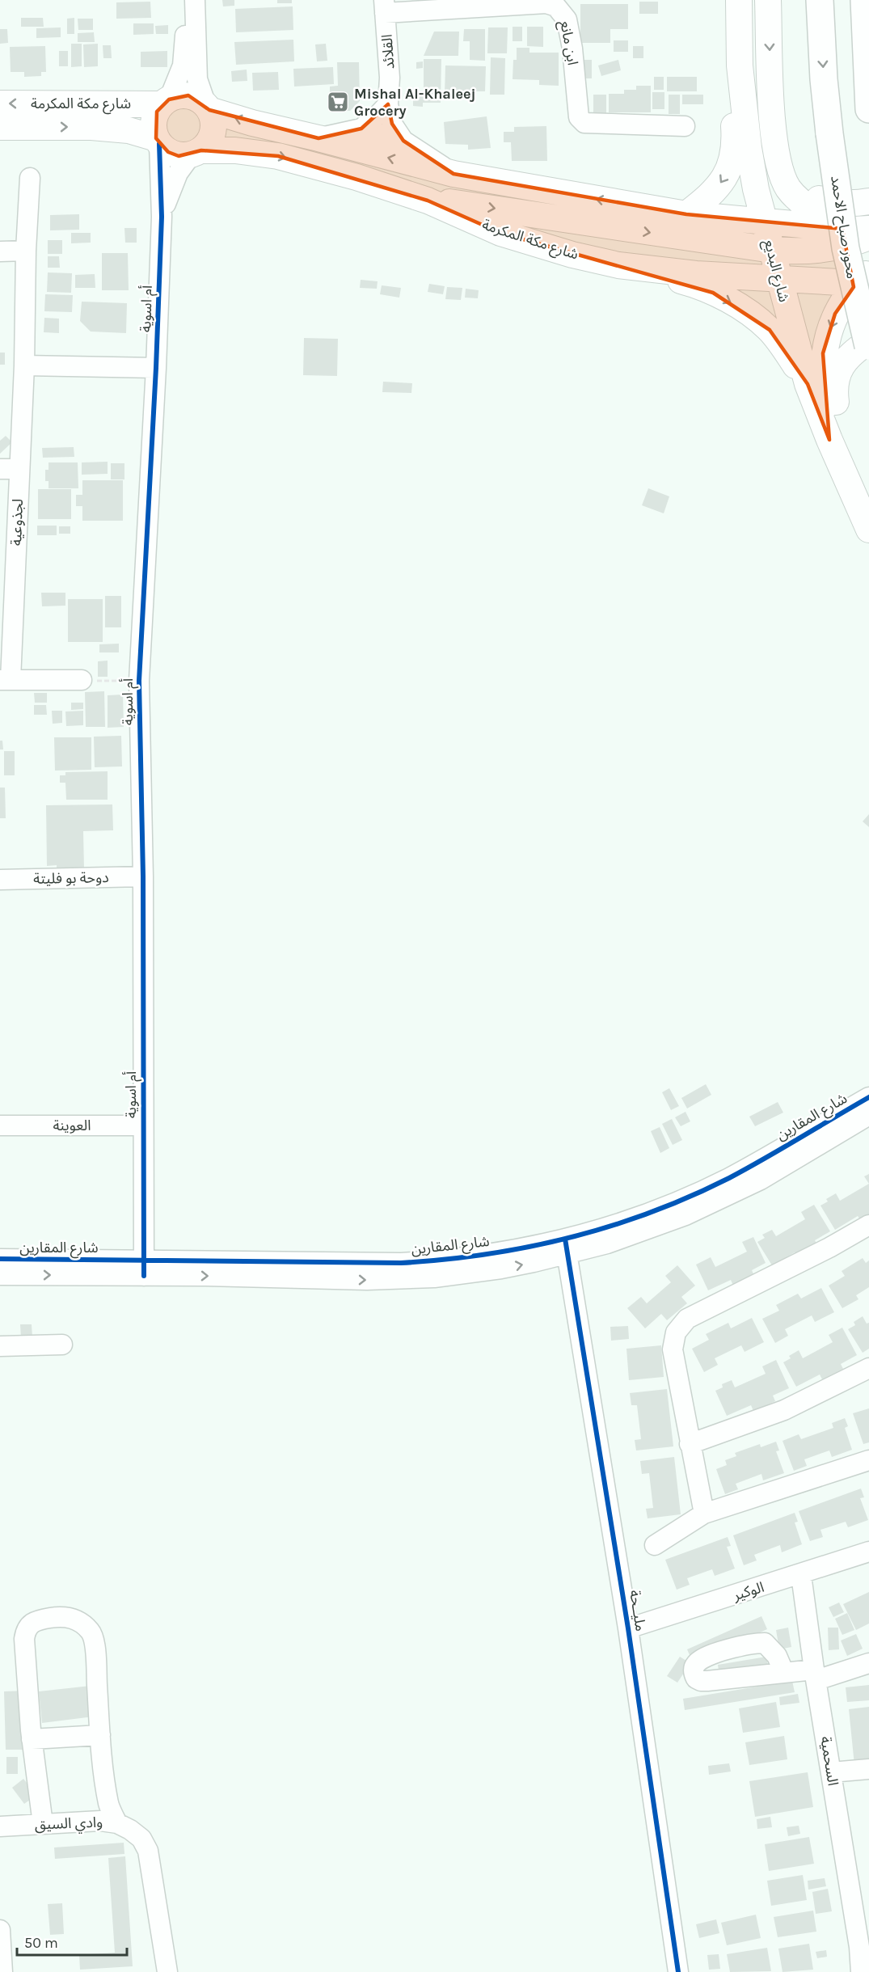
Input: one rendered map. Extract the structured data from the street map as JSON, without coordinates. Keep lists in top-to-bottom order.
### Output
{
  "streets": {
    "highway": ["محور صباح الاحمد"],
    "main road": ["شارع مكة المكرمة", "شارع البديع"],
    "street": [
      "ابن مانع",
      "القلائد",
      "أم اسوية",
      "لجذوعية",
      "دوحة بو فليتة",
      "شارع المقارين",
      "العوينة",
      "الوكير",
      "مليــحة",
      "السحمية",
      "وادي السيق"
    ]
  },
  "crossings": [
    ["ابن مانع", "القلائد"],
    ["شارع مكة المكرمة", "شارع البديع"],
    ["شارع مكة المكرمة", "أم اسوية"],
    ["أم اسوية", "دوحة بو فليتة"],
    ["أم اسوية", "شارع المقارين"],
    ["أم اسوية", "العوينة"],
    ["شارع المقارين", "مليــحة"],
    ["الوكير", "مليــحة"],
    ["الوكير", "السحمية"]
  ],
  "places": {
    "supermarket": ["Mishal Al-Khaleej Grocery"]
  },
  "scale_bar": "50 m"
}
